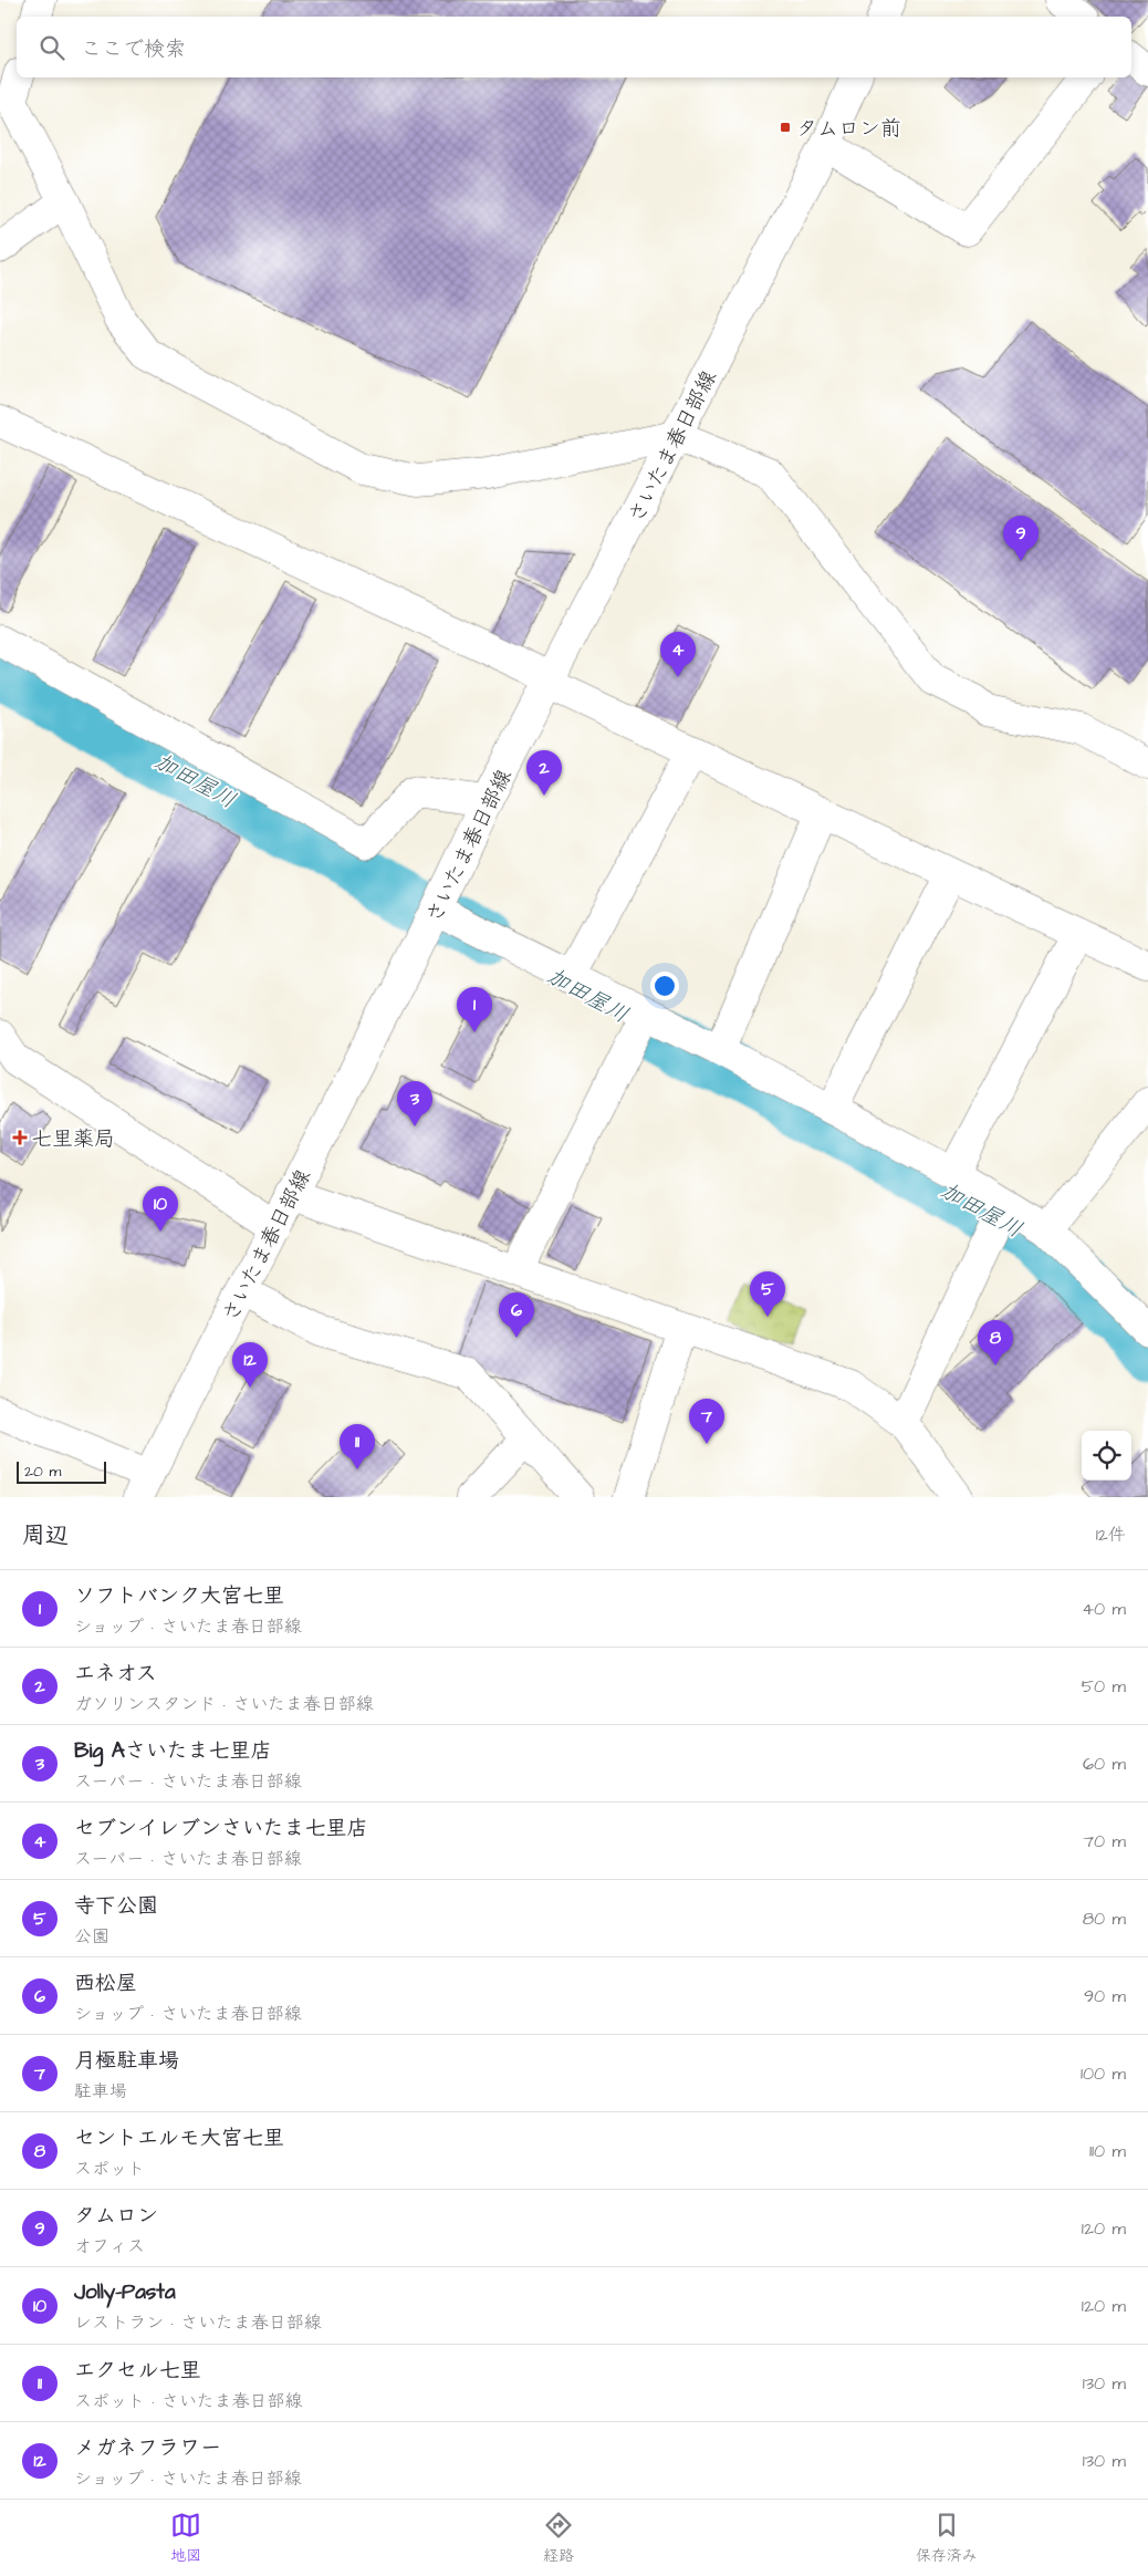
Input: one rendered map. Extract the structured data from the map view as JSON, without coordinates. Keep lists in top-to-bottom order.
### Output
{
  "streets": {
    "street": ["さいたま春日部線"]
  },
  "water": ["加田屋川"],
  "places": {
    "transit": ["タムロン前"],
    "health": ["七里薬局"]
  },
  "scale_bar": "20 m",
  "page": {
    "search": "ここで検索",
    "pins": [
      "9",
      "4",
      "2",
      "1",
      "3",
      "10",
      "5",
      "6",
      "8",
      "12",
      "7",
      "11"
    ],
    "scale": "20 m",
    "heading": ["周辺", "12件"],
    "list": [
      {
        "mark": "1",
        "name": "ソフトバンク大宮七里",
        "note": "ショップ · さいたま春日部線",
        "value": "40 m"
      },
      {
        "mark": "2",
        "name": "エネオス",
        "note": "ガソリンスタンド · さいたま春日部線",
        "value": "50 m"
      },
      {
        "mark": "3",
        "name": "Big Aさいたま七里店",
        "note": "スーパー · さいたま春日部線",
        "value": "60 m"
      },
      {
        "mark": "4",
        "name": "セブンイレブンさいたま七里店",
        "note": "スーパー · さいたま春日部線",
        "value": "70 m"
      },
      {
        "mark": "5",
        "name": "寺下公園",
        "note": "公園",
        "value": "80 m"
      },
      {
        "mark": "6",
        "name": "西松屋",
        "note": "ショップ · さいたま春日部線",
        "value": "90 m"
      },
      {
        "mark": "7",
        "name": "月極駐車場",
        "note": "駐車場",
        "value": "100 m"
      },
      {
        "mark": "8",
        "name": "セントエルモ大宮七里",
        "note": "スポット",
        "value": "110 m"
      },
      {
        "mark": "9",
        "name": "タムロン",
        "note": "オフィス",
        "value": "120 m"
      },
      {
        "mark": "10",
        "name": "Jolly-Pasta",
        "note": "レストラン · さいたま春日部線",
        "value": "120 m"
      },
      {
        "mark": "11",
        "name": "エクセル七里",
        "note": "スポット · さいたま春日部線",
        "value": "130 m"
      },
      {
        "mark": "12",
        "name": "メガネフラワー",
        "note": "ショップ · さいたま春日部線",
        "value": "130 m"
      }
    ],
    "nav": ["地図", "経路", "保存済み"]
  }
}
